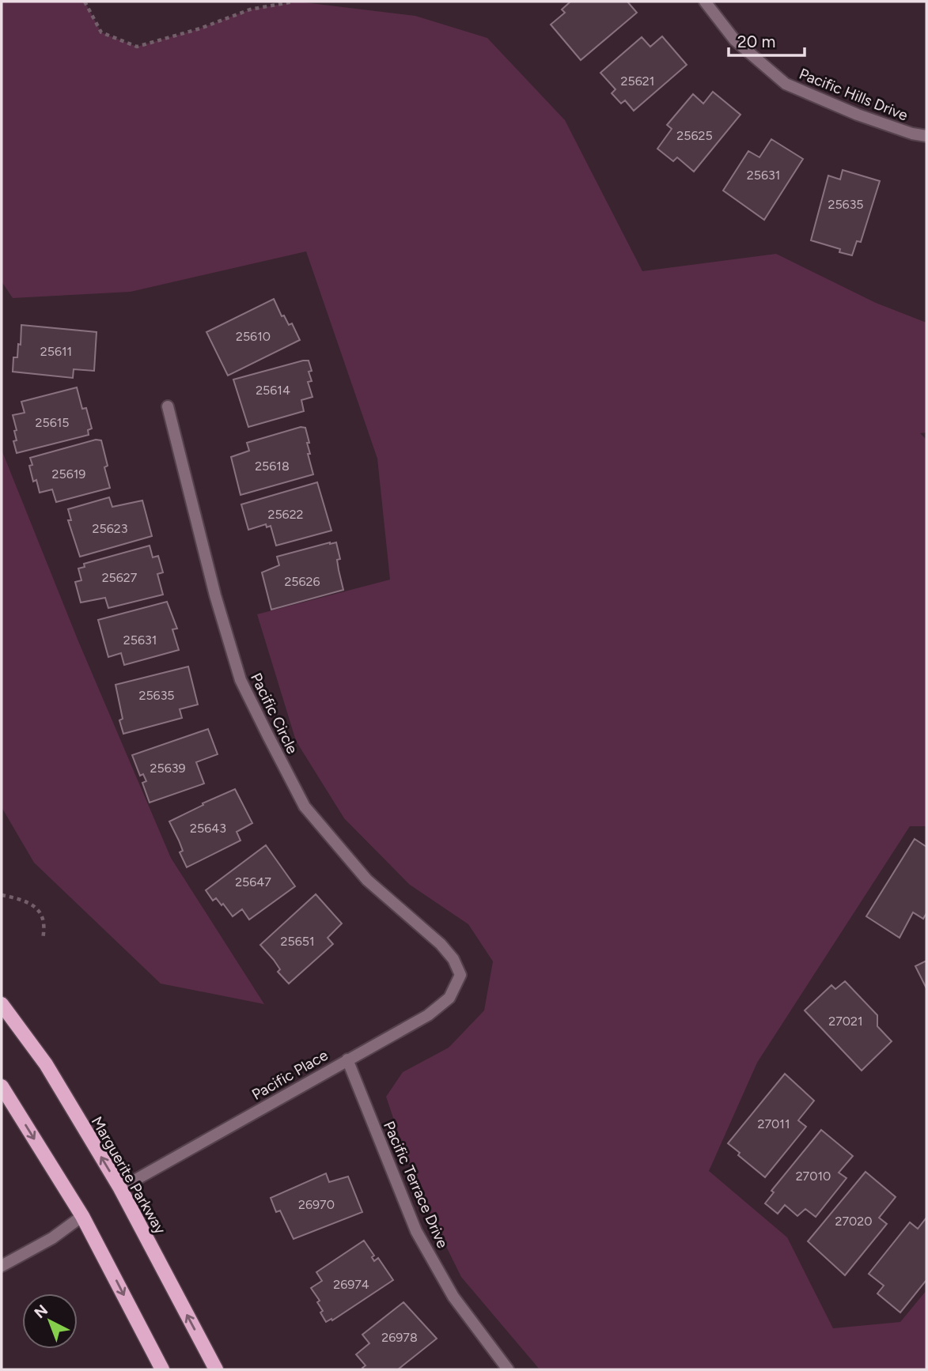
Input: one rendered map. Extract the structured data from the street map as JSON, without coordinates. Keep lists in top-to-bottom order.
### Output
{
  "streets": {
    "main road": ["Marguerite Parkway"],
    "street": [
      "Pacific Hills Drive",
      "Pacific Circle",
      "Pacific Place",
      "Pacific Terrace Drive"
    ]
  },
  "crossings": [
    ["Pacific Circle", "Pacific Place"],
    ["Pacific Place", "Marguerite Parkway"],
    ["Pacific Place", "Pacific Terrace Drive"]
  ],
  "house_numbers": [
    "25621",
    "25625",
    "25631",
    "25635",
    "25610",
    "25611",
    "25614",
    "25615",
    "25618",
    "25619",
    "25622",
    "25623",
    "25627",
    "25626",
    "25631",
    "25635",
    "25639",
    "25643",
    "25647",
    "25651",
    "27021",
    "27011",
    "27010",
    "26970",
    "27020",
    "26974",
    "26978"
  ],
  "scale_bar": "20 m",
  "north": "top left"
}
